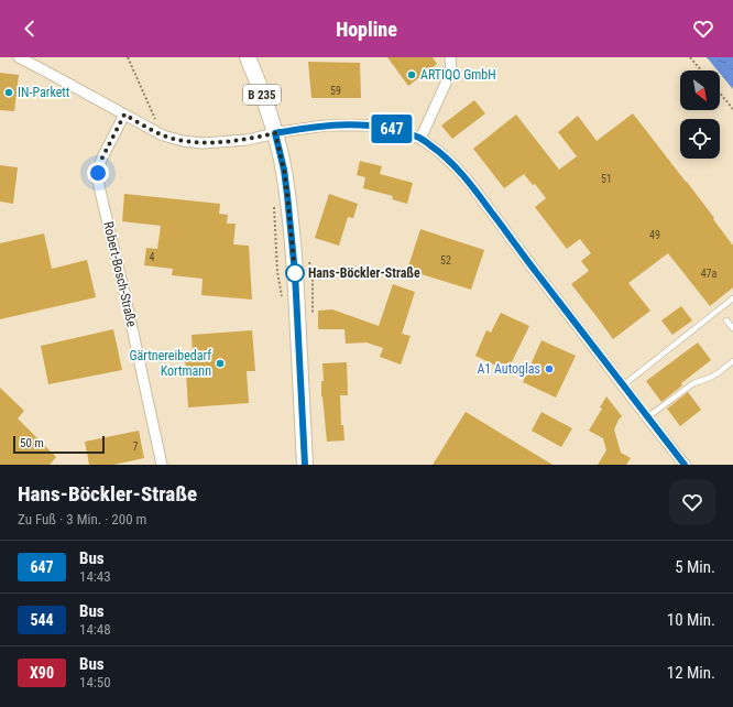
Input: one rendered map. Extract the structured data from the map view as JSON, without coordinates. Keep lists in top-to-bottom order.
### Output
{
  "streets": {
    "main road": ["B 235"],
    "street": ["Robert-Bosch-Straße"]
  },
  "places": [
    "ARTIQO GmbH",
    "IN-Parkett",
    "Hans-Böckler-Straße",
    "Gärtnereibedarf Kortmann",
    "A1 Autoglas"
  ],
  "lines": ["bus line 647"],
  "house_numbers": [
    "59",
    "51",
    "49",
    "4",
    "52",
    "47a",
    "7"
  ],
  "scale_bar": "50 m",
  "north": "bottom right",
  "page": {
    "header": "Hopline",
    "on_map": "647",
    "scale": "50 m",
    "heading": ["Hans-Böckler-Straße", "Zu Fuß · 3 Min. · 200 m"],
    "list": [
      {
        "mark": "647",
        "name": "Bus",
        "note": "14:43",
        "value": "5 Min."
      },
      {
        "mark": "544",
        "name": "Bus",
        "note": "14:48",
        "value": "10 Min."
      },
      {
        "mark": "X90",
        "name": "Bus",
        "note": "14:50",
        "value": "12 Min."
      }
    ]
  }
}
